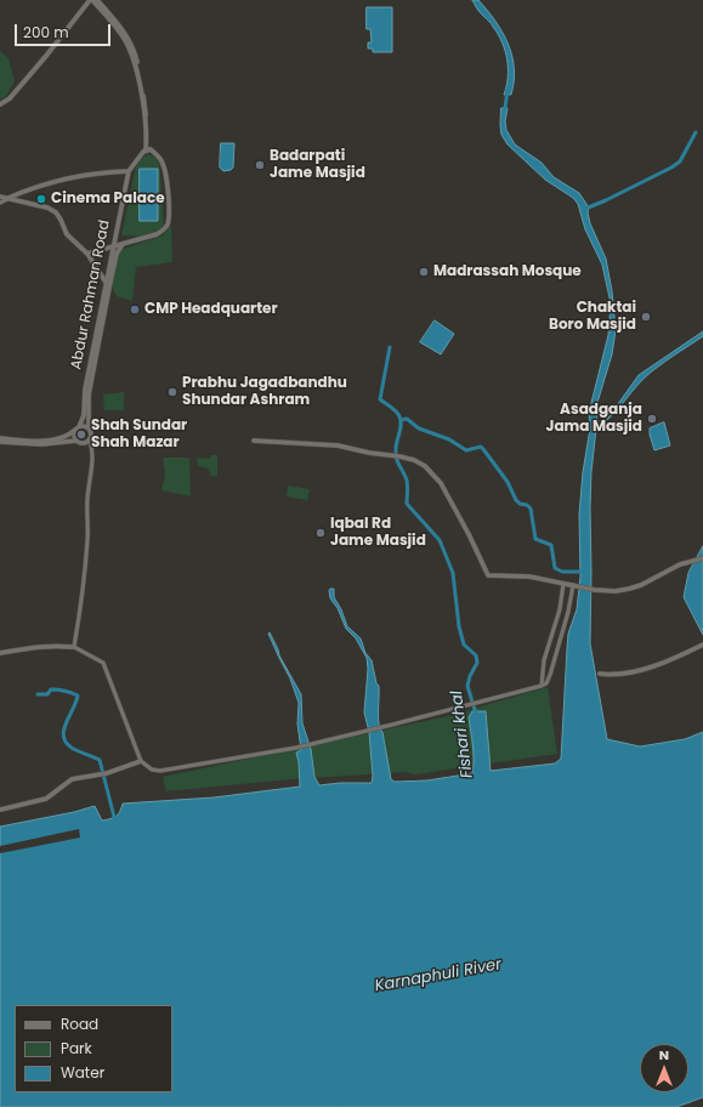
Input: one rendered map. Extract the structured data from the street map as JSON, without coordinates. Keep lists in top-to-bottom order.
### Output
{
  "streets": {
    "main road": ["Abdur Rahman Road"]
  },
  "water": ["Fishari khal", "Karnaphuli River"],
  "places": [
    "Badarpati Jame Masjid",
    "Cinema Palace",
    "Madrassah Mosque",
    "CMP Headquarter",
    "Chaktai Boro Masjid",
    "Prabhu Jagadbandhu Shundar Ashram",
    "Asadganja Jama Masjid",
    "Shah Sundar Shah Mazar",
    "Iqbal Rd Jame Masjid"
  ],
  "legend": ["Road", "Park", "Water"],
  "scale_bar": "200 m",
  "north": "top"
}
